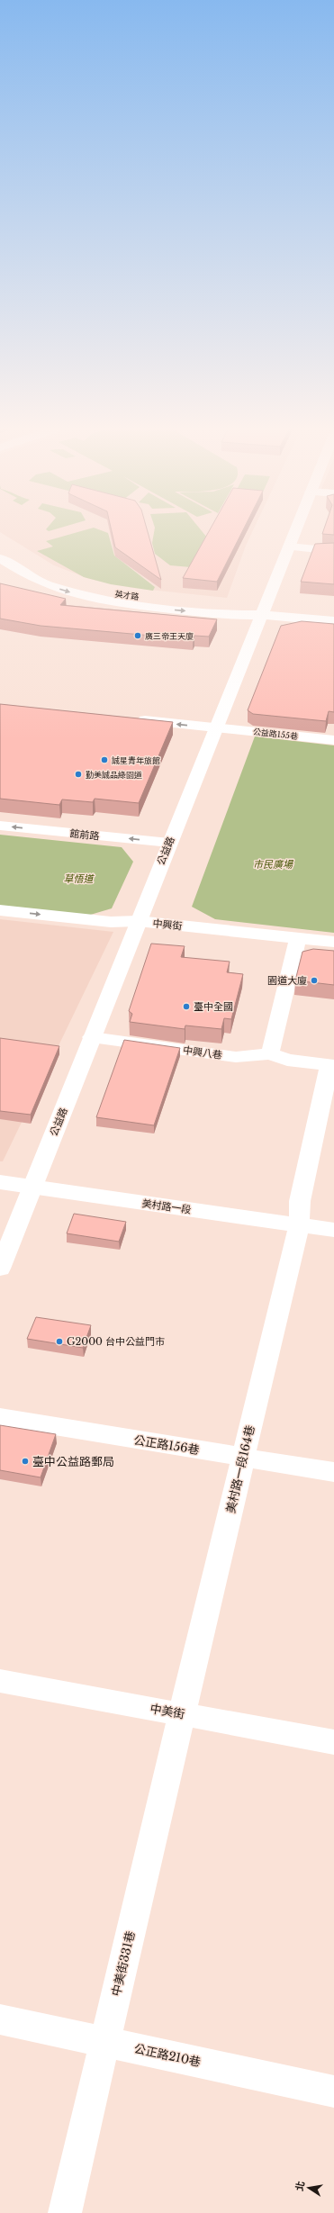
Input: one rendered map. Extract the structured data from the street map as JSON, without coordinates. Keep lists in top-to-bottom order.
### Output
{
  "streets": {
    "main road": [
      "英才路",
      "公益路155巷",
      "館前路",
      "公益路",
      "中興街",
      "中興八巷",
      "美村路一段",
      "公正路156巷",
      "美村路一段164巷",
      "中美街",
      "中美街331巷",
      "公正路210巷"
    ]
  },
  "crossings": [
    ["英才路", "公益路"],
    ["公益路155巷", "公益路"],
    ["館前路", "公益路"],
    ["公益路", "中興街"],
    ["公益路", "中興八巷"],
    ["公益路", "美村路一段"],
    ["中興八巷", "美村路一段"],
    ["中興八巷", "美村路一段164巷"],
    ["美村路一段", "美村路一段164巷"],
    ["公正路156巷", "美村路一段164巷"],
    ["美村路一段164巷", "中美街"],
    ["美村路一段164巷", "中美街331巷"],
    ["中美街", "中美街331巷"],
    ["中美街331巷", "公正路210巷"]
  ],
  "one_way": ["公益路155巷", "館前路", "中興街"],
  "parks": ["市民廣場", "草悟道"],
  "places": [
    "廣三帝王天廈",
    "誠星青年旅館",
    "勤美誠品綠園道",
    "園道大廈",
    "臺中全國",
    "G2000 台中公益門市",
    "臺中公益路郵局"
  ],
  "north": "left"
}
